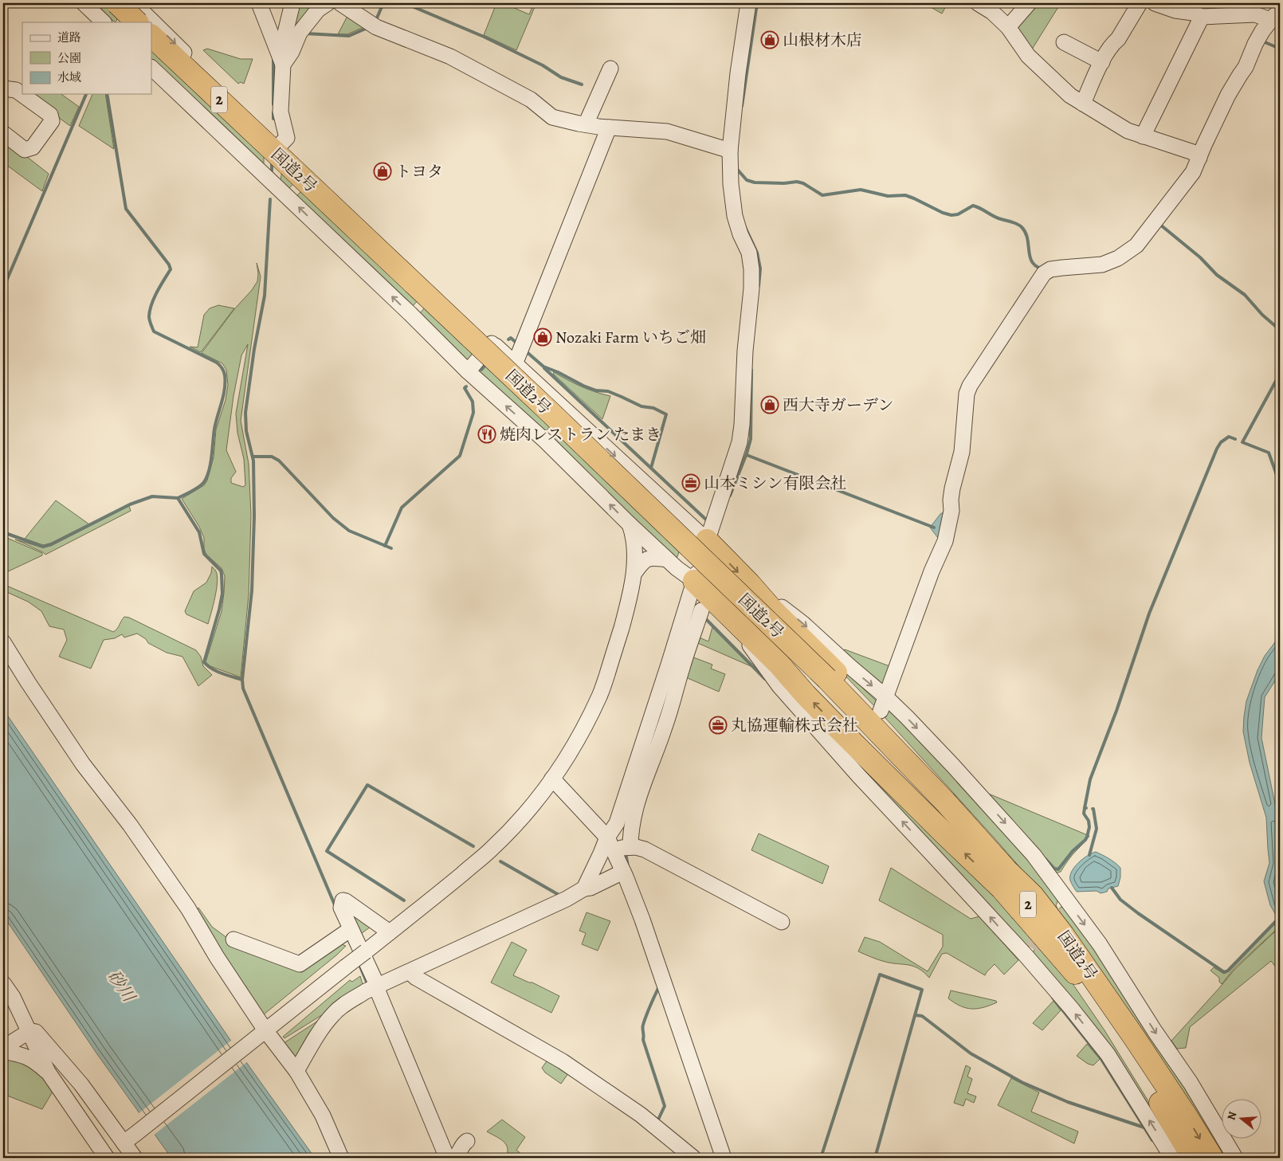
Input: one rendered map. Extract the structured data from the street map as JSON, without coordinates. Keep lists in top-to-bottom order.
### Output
{
  "streets": {
    "highway": ["2", "国道2号"]
  },
  "water": ["砂川"],
  "places": {
    "shop": [
      "山根材木店",
      "トヨタ",
      "Nozaki Farm いちご畑",
      "西大寺ガーデン"
    ],
    "restaurant": ["焼肉レストラン たまき"],
    "office": ["山本ミシン有限会社", "丸協運輸株式会社"]
  },
  "legend": ["道路", "公園", "水域"],
  "north": "left"
}
